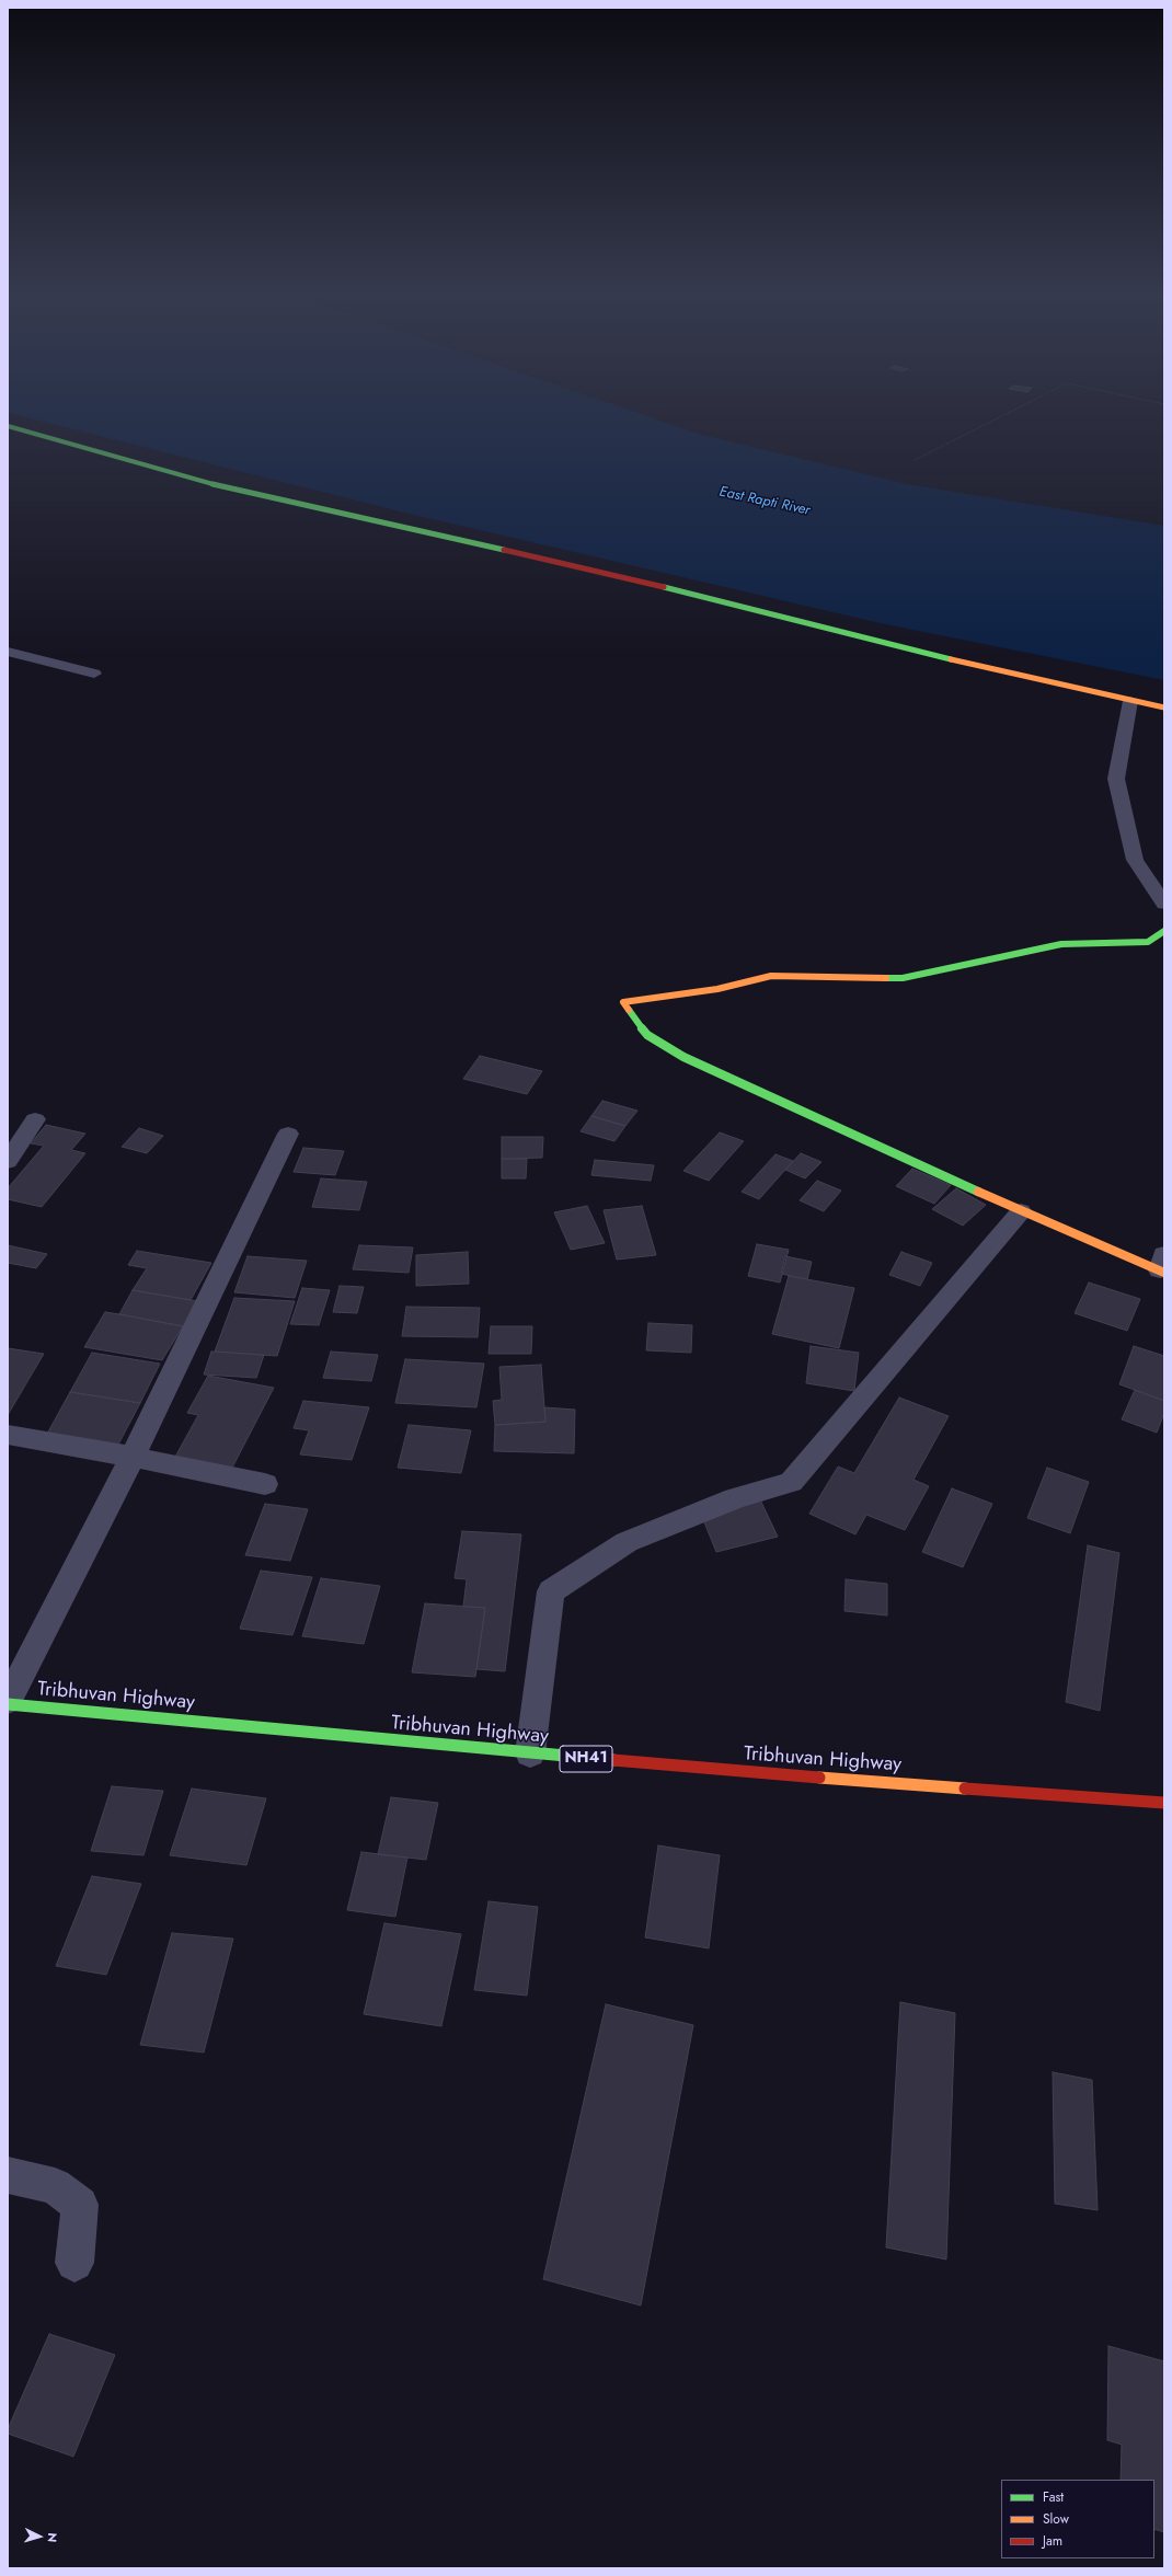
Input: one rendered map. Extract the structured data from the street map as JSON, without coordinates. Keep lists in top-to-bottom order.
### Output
{
  "streets": {
    "street": ["Tribhuvan Highway", "NH41"]
  },
  "water": ["East Rapti River"],
  "legend": ["Fast", "Slow", "Jam"],
  "north": "right"
}
